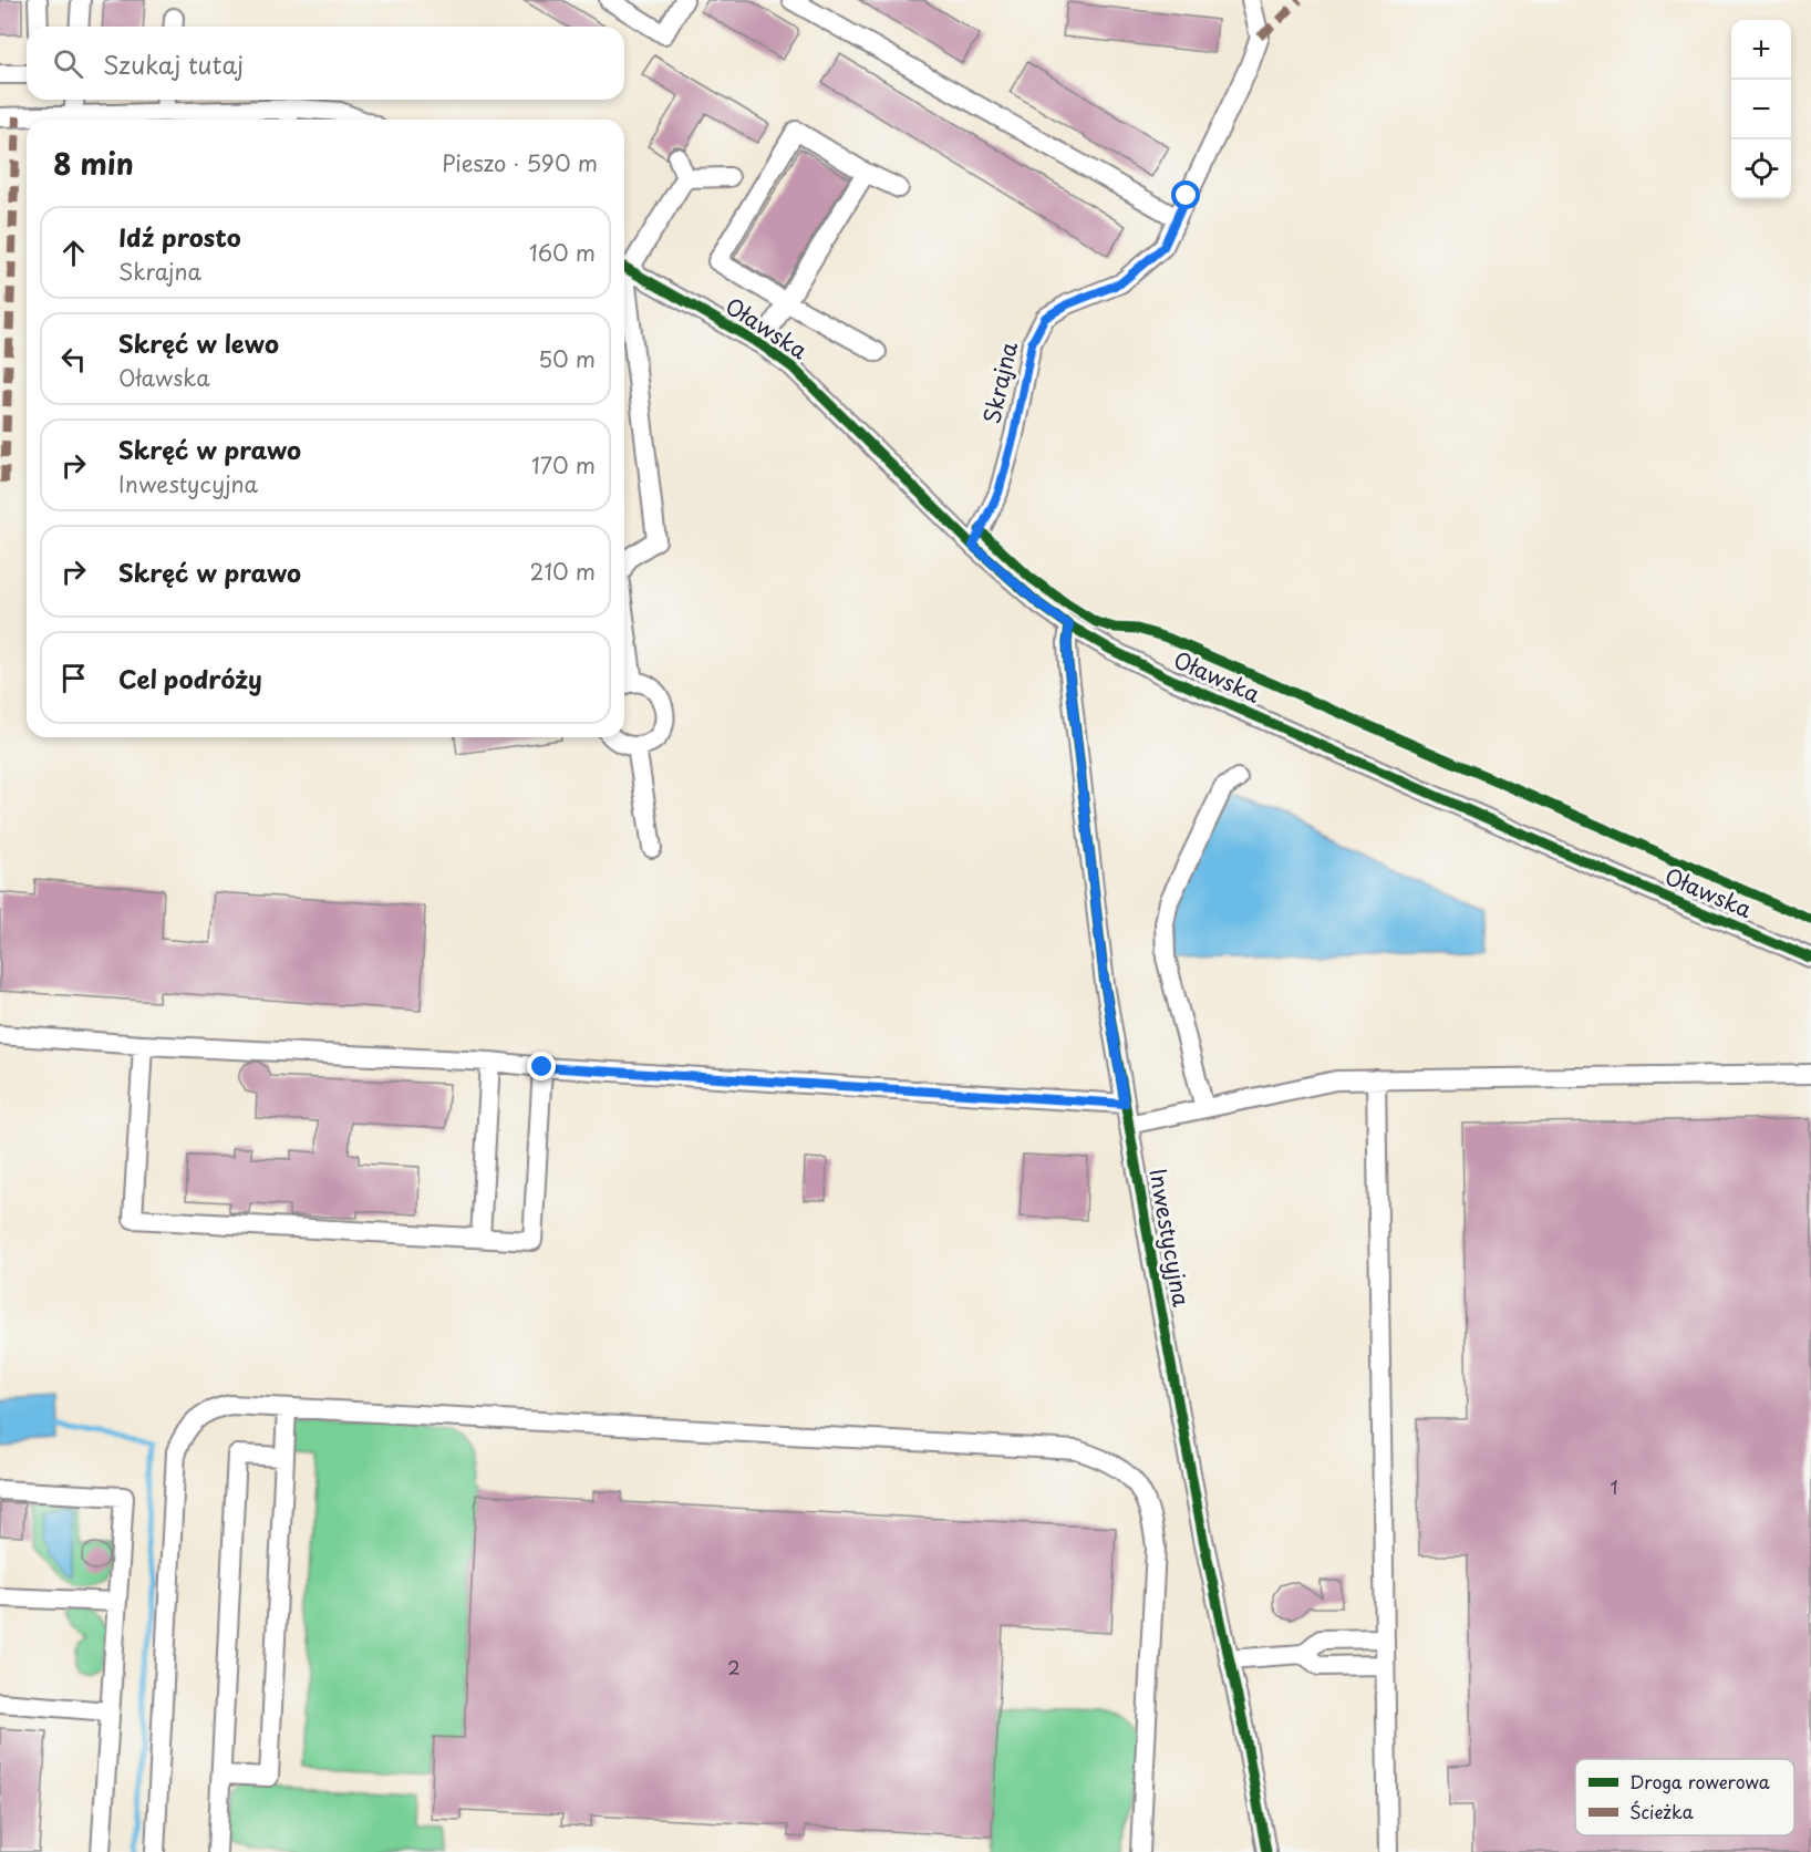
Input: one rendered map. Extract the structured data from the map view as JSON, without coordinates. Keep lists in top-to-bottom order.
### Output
{
  "streets": {
    "street": ["Oławska", "Skrajna", "Inwestycyjna"]
  },
  "crossings": [
    ["Oławska", "Skrajna"],
    ["Oławska", "Inwestycyjna"]
  ],
  "house_numbers": ["1", "2"],
  "legend": ["Droga rowerowa", "Ścieżka"],
  "page": {
    "map_buttons": ["+", "−"],
    "search": "Szukaj tutaj",
    "heading": ["8 min", "Pieszo · 590 m"],
    "list": [
      ["Idź prosto", "Skrajna", "160 m"],
      ["Skręć w lewo", "Oławska", "50 m"],
      ["Skręć w prawo", "Inwestycyjna", "170 m"],
      ["Skręć w prawo", "210 m"],
      "Cel podróży"
    ]
  }
}
